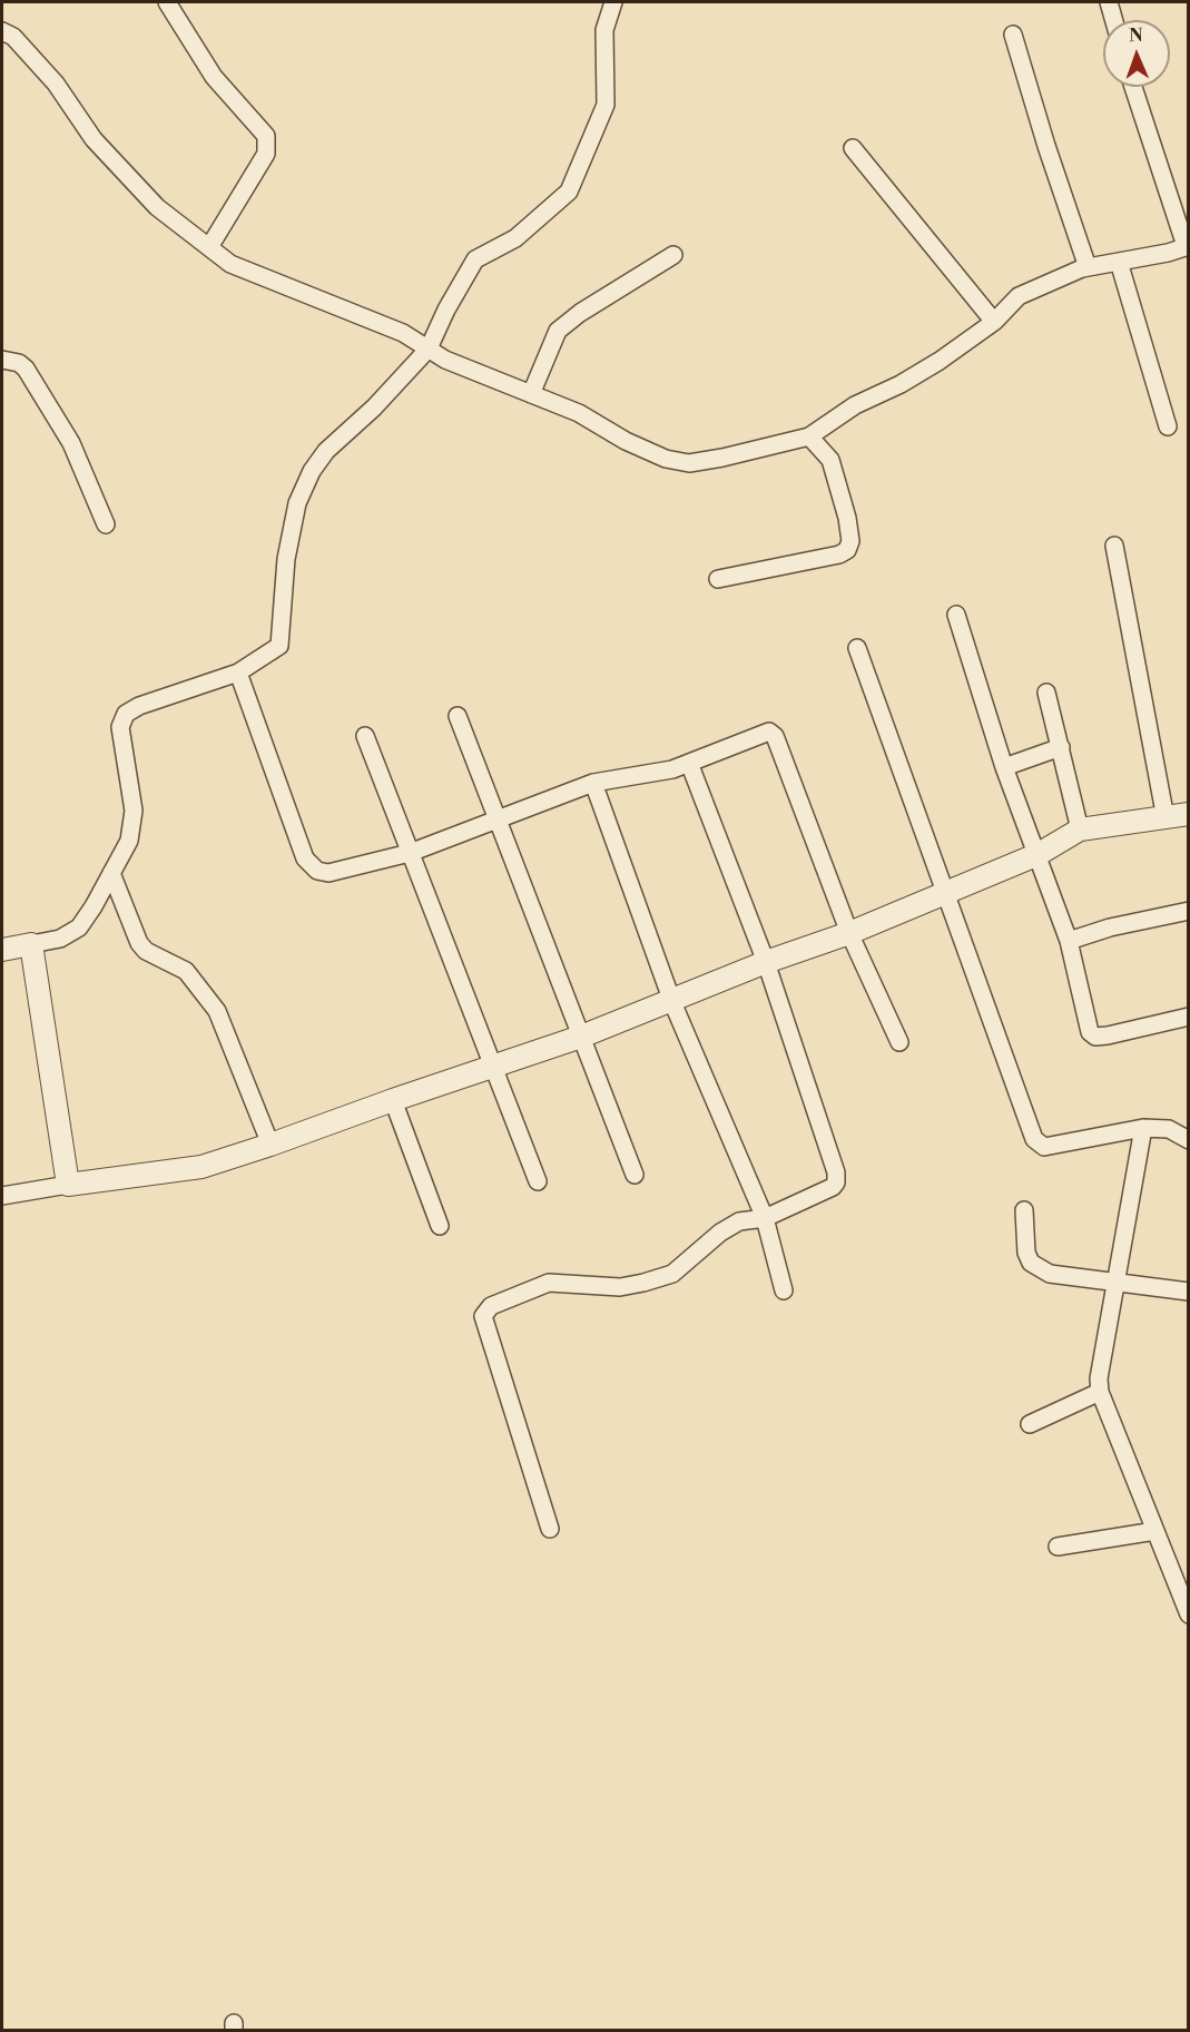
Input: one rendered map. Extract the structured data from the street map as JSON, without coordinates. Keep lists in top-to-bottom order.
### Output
{
  "north": "top"
}
